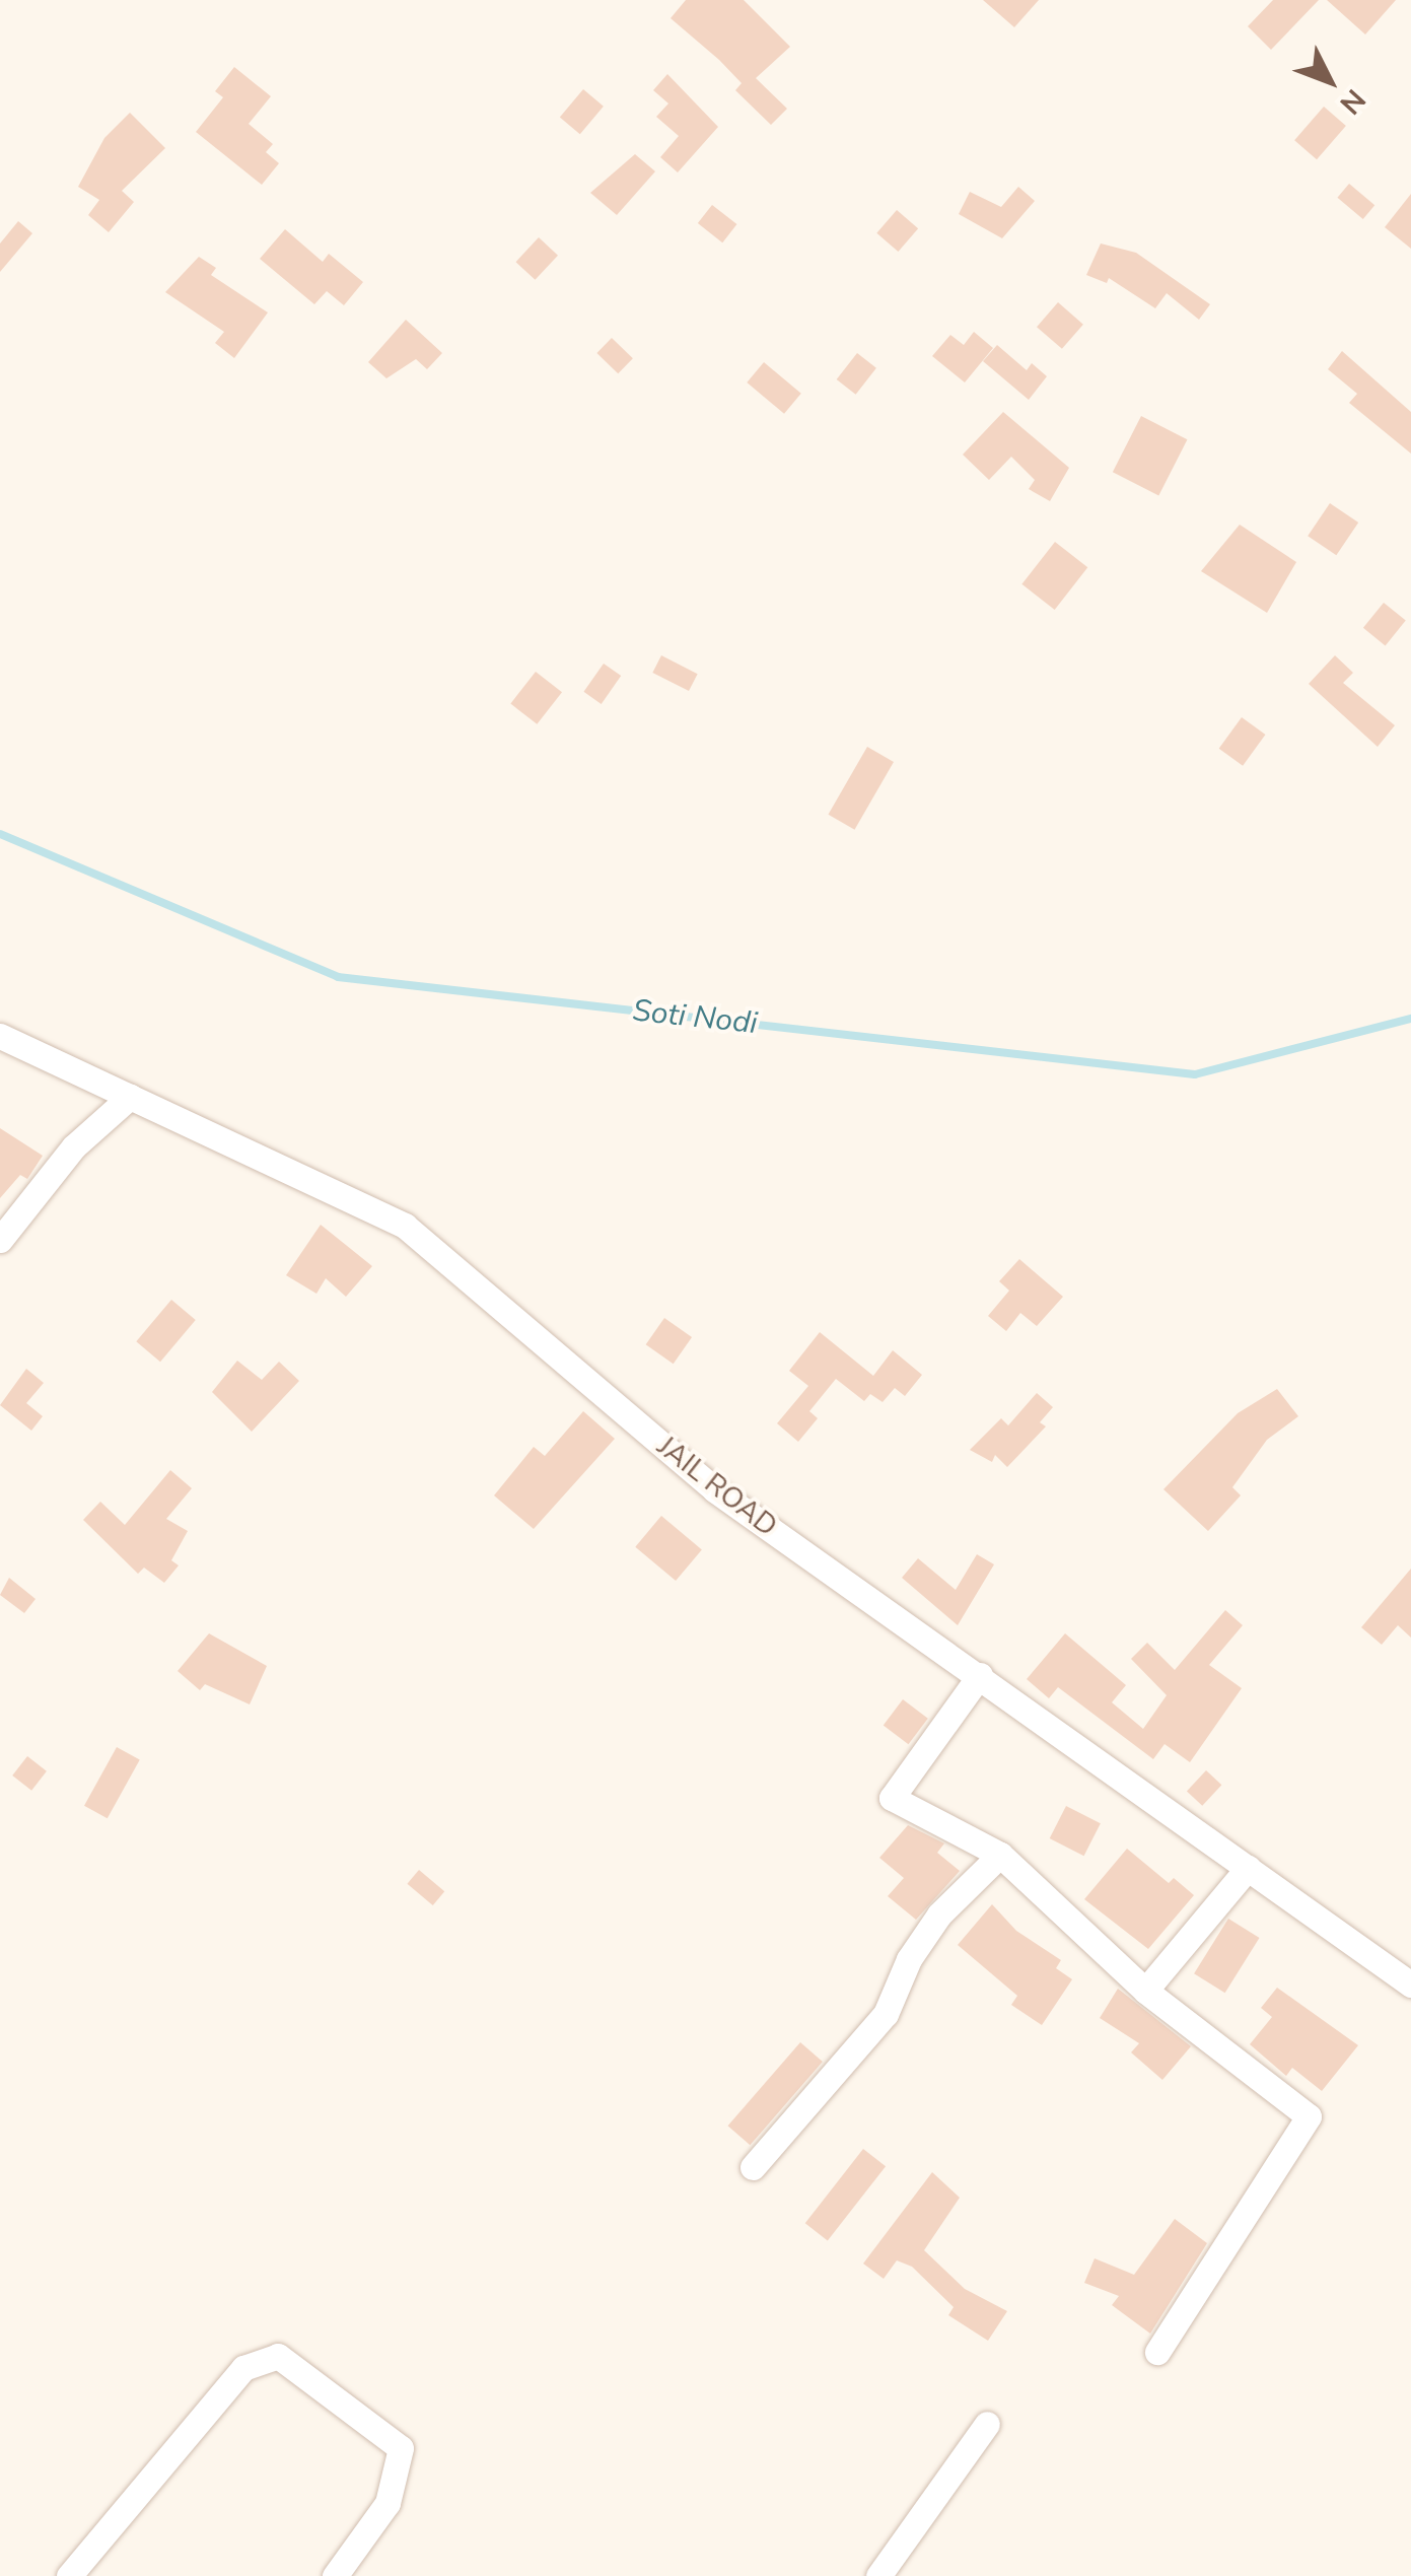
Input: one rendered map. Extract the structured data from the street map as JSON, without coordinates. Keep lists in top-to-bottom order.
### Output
{
  "streets": {
    "street": ["JAIL ROAD"]
  },
  "water": ["Soti Nodi"],
  "north": "bottom right"
}
